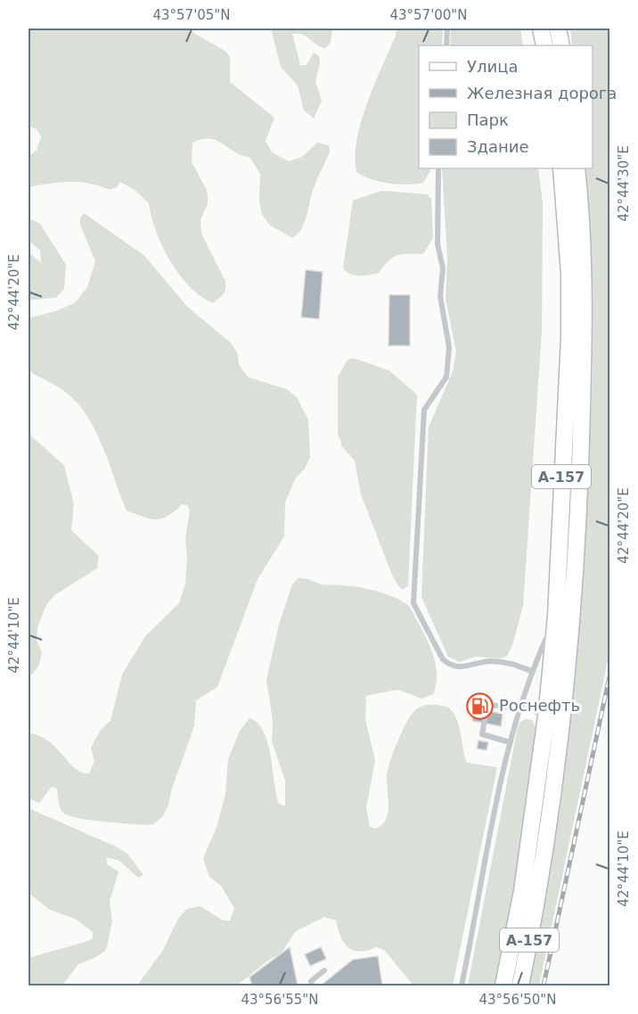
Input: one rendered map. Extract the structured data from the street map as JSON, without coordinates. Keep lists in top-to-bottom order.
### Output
{
  "streets": {
    "main road": ["А-157"]
  },
  "places": {
    "fuel station": ["Роснефть"]
  },
  "legend": [
    "Улица",
    "Железная дорога",
    "Парк",
    "Здание"
  ],
  "coordinates": [
    "43°57'05\"N",
    "43°57'00\"N",
    "42°44'30\"E",
    "42°44'20\"E",
    "42°44'10\"E",
    "43°56'55\"N",
    "43°56'50\"N"
  ]
}
